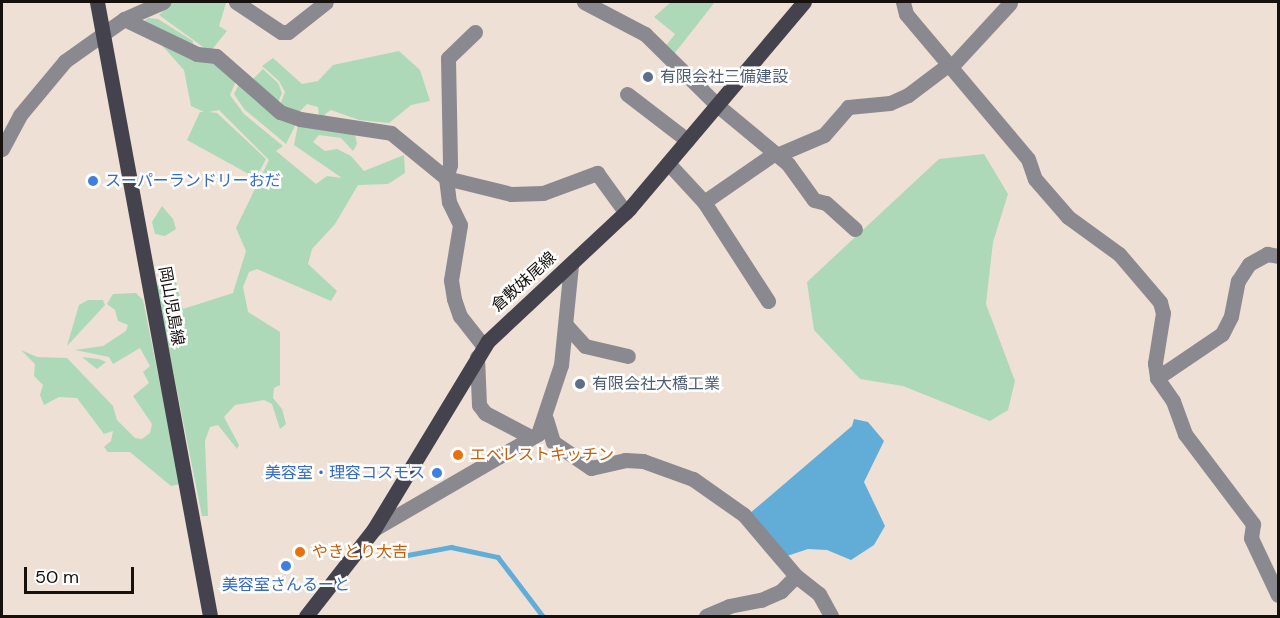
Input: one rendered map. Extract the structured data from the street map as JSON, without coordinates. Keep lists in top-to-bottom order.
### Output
{
  "streets": {
    "main road": ["倉敷妹尾線", "岡山児島線"]
  },
  "places": [
    "有限会社三備建設",
    "スーパーランドリーおだ",
    "有限会社大橋工業",
    "エベレストキッチン",
    "美容室・理容コスモス",
    "やきとり大吉",
    "美容室さんるーと"
  ],
  "scale_bar": "50 m"
}
